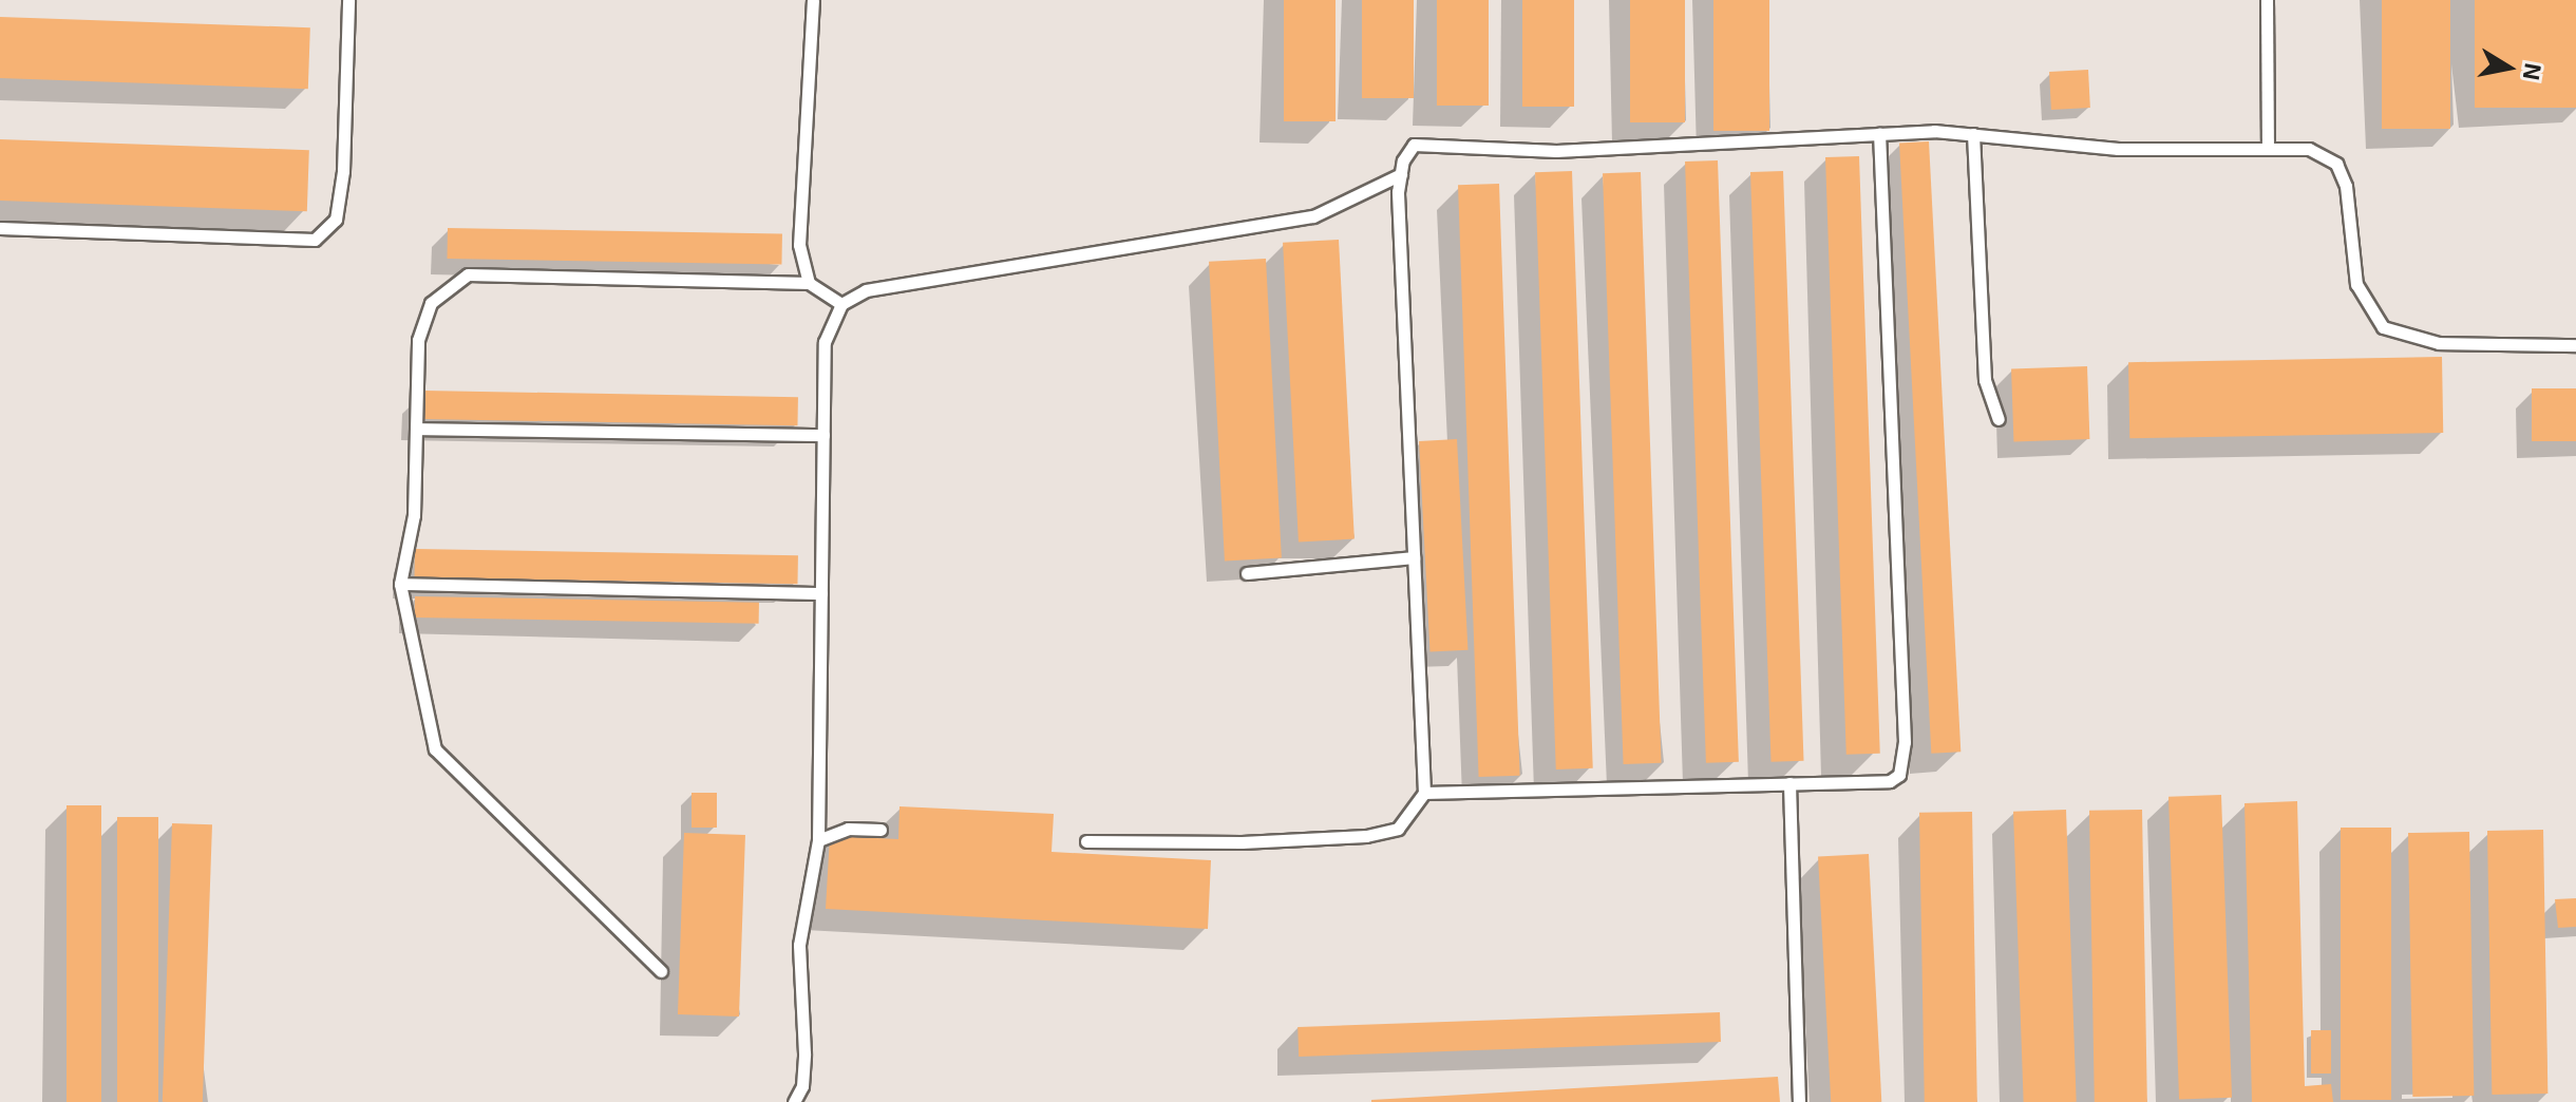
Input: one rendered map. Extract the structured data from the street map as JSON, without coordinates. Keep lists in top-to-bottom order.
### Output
{
  "north": "right"
}
